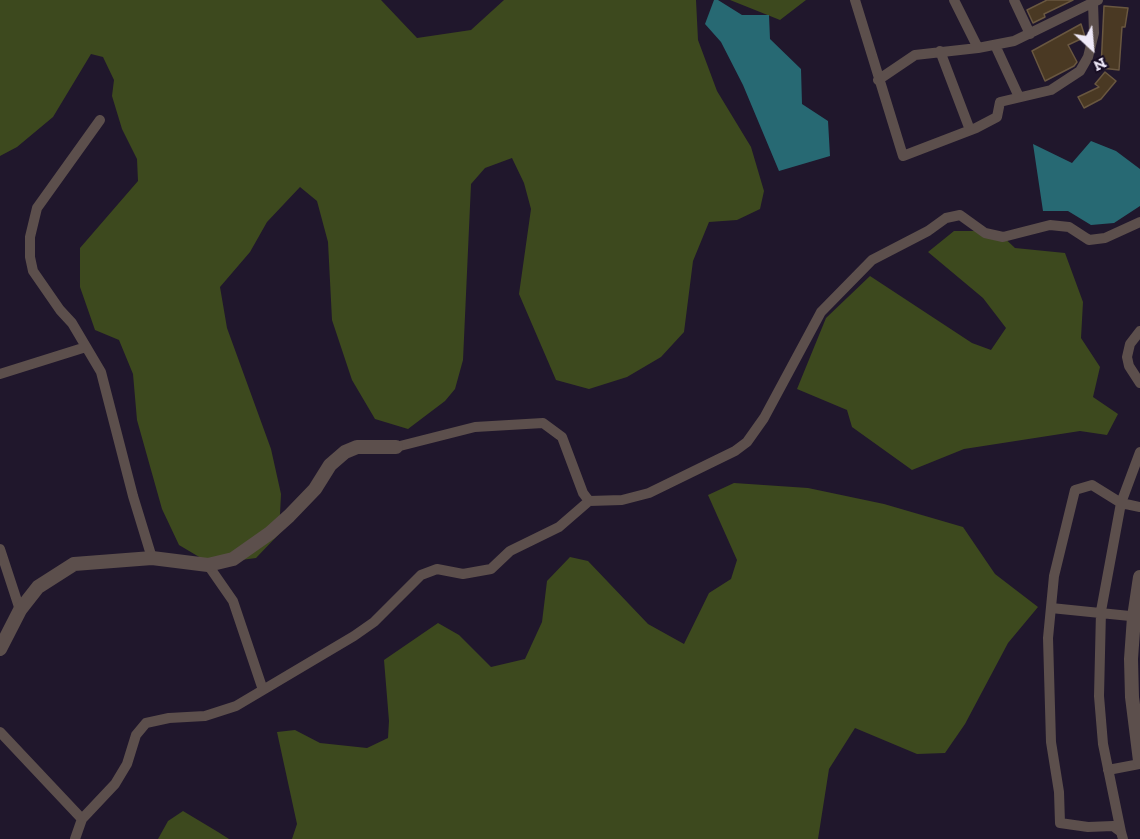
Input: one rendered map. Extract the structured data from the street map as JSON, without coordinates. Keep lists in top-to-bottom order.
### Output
{
  "north": "bottom right"
}
